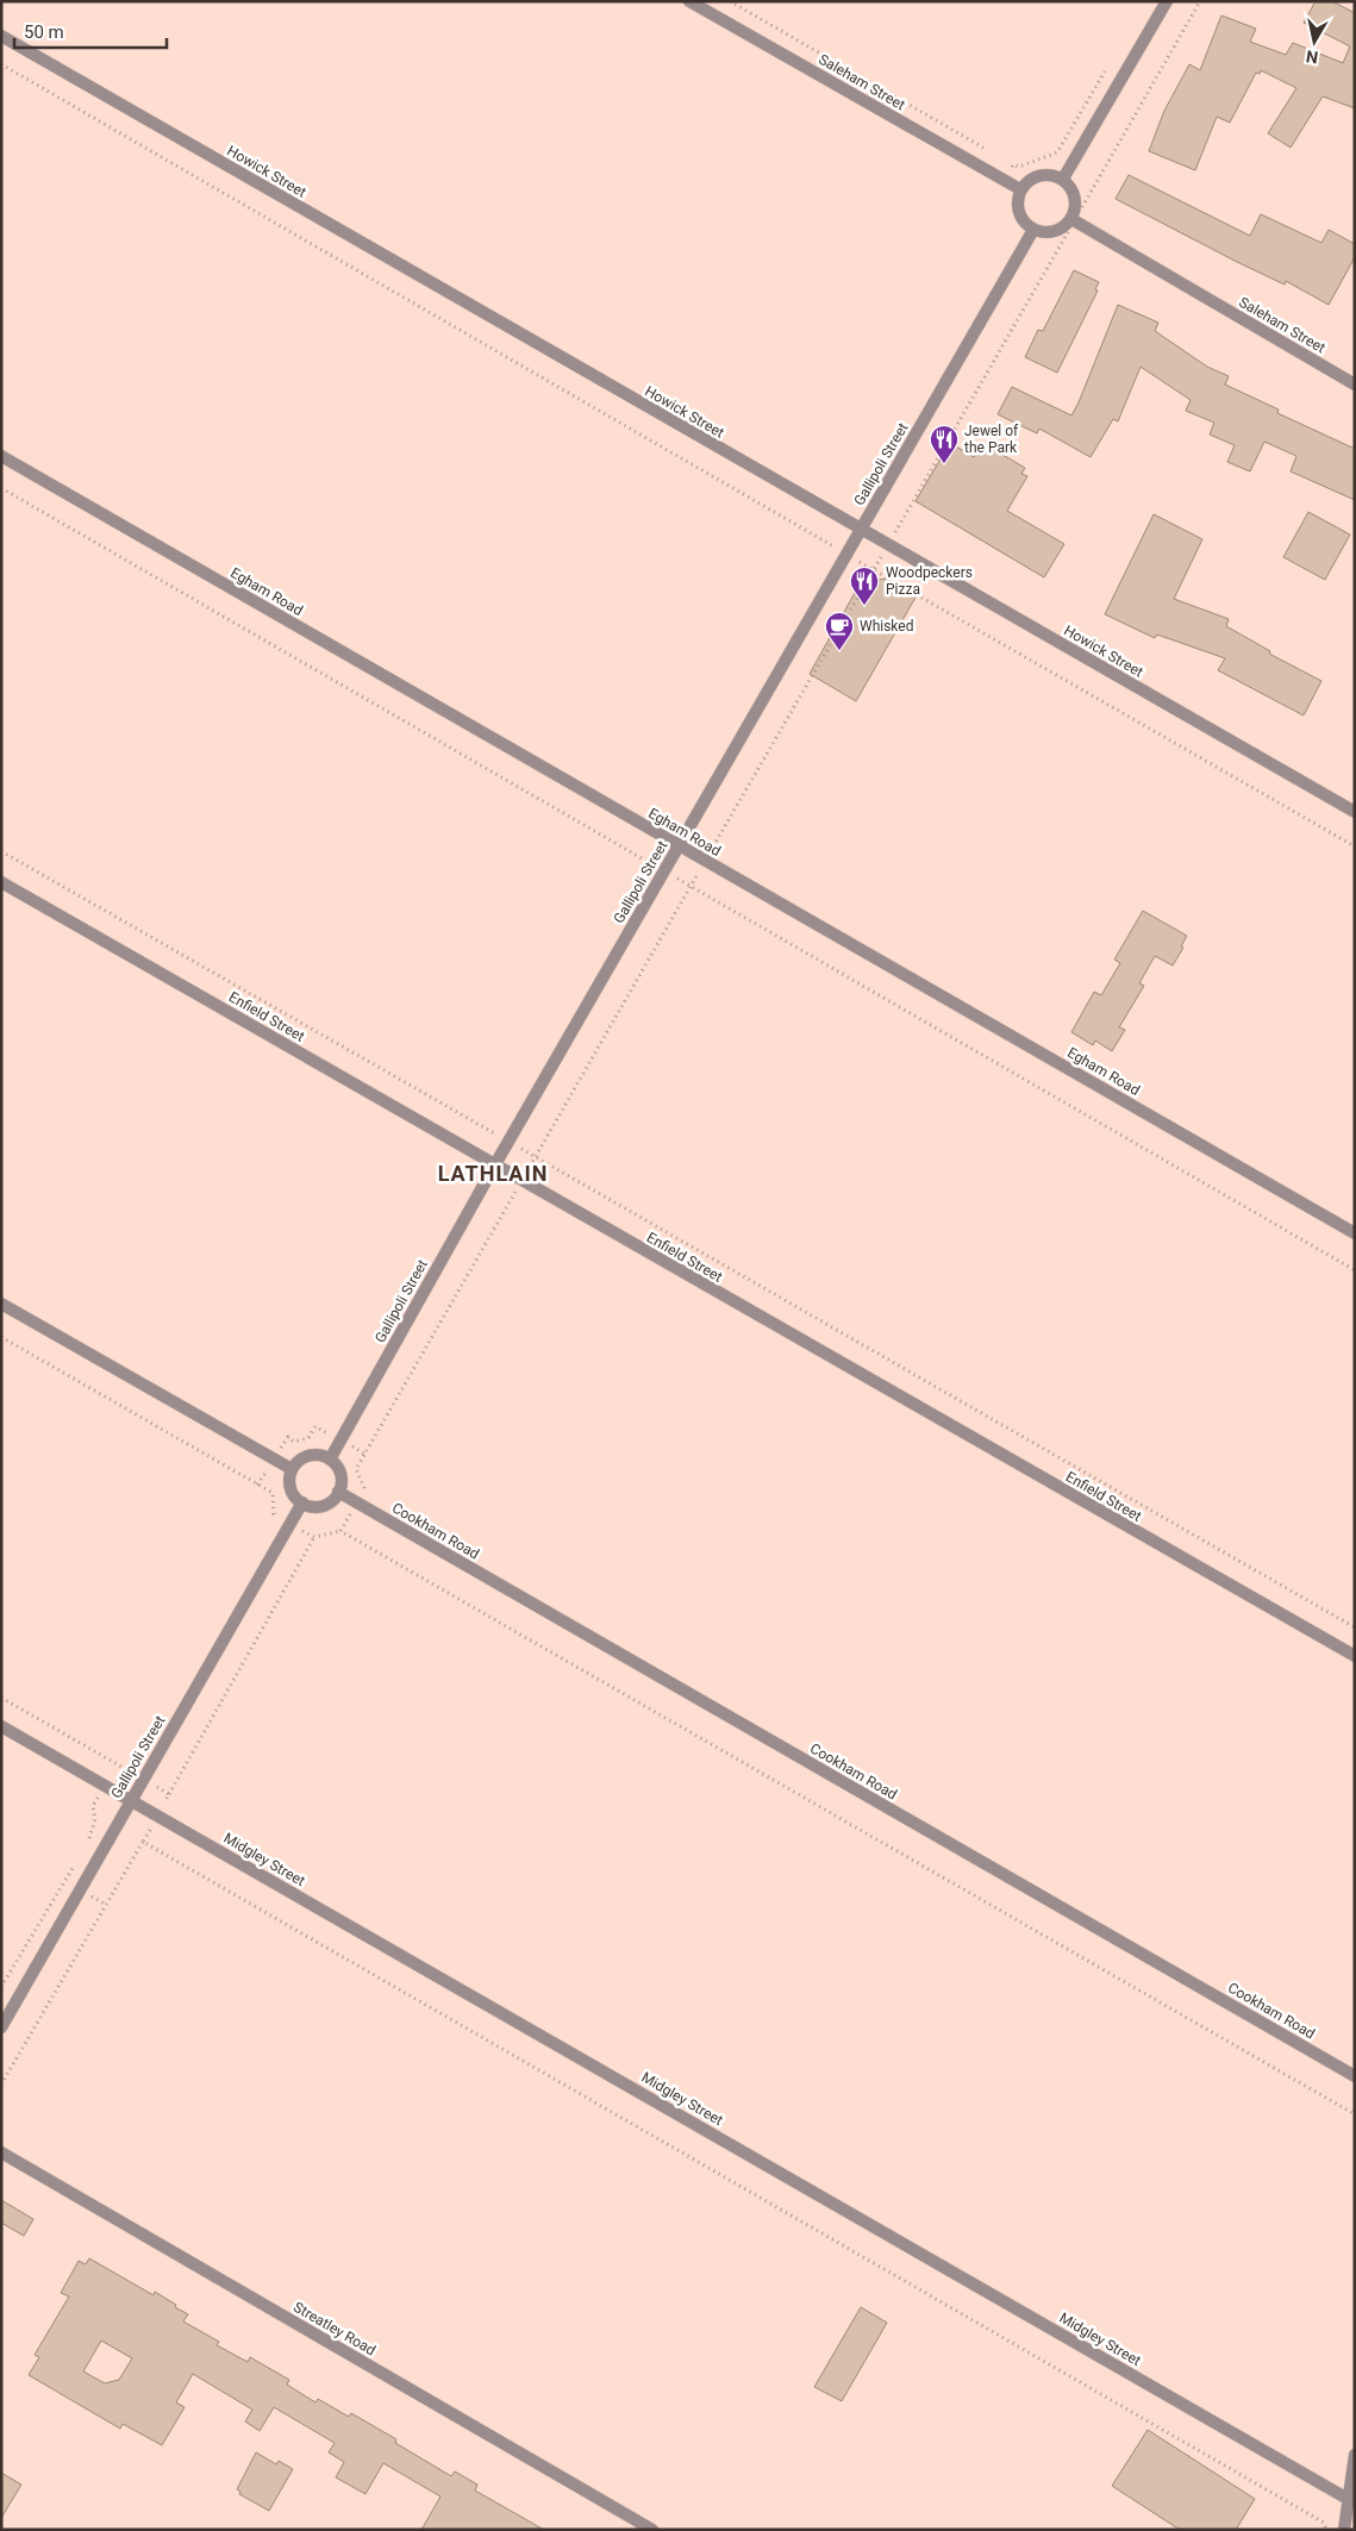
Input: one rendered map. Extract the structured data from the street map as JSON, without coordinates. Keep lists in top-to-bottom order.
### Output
{
  "streets": {
    "street": [
      "Saleham Street",
      "Howick Street",
      "Gallipoli Street",
      "Egham Road",
      "Enfield Street",
      "Cookham Road",
      "Midgley Street",
      "Streatley Road"
    ]
  },
  "crossings": [
    ["Saleham Street", "Gallipoli Street"],
    ["Howick Street", "Gallipoli Street"],
    ["Gallipoli Street", "Egham Road"],
    ["Gallipoli Street", "Enfield Street"],
    ["Gallipoli Street", "Cookham Road"],
    ["Gallipoli Street", "Midgley Street"]
  ],
  "districts": ["LATHLAIN"],
  "places": {
    "restaurant": ["Jewel of the Park", "Woodpeckers Pizza"],
    "cafe": ["Whisked"]
  },
  "scale_bar": "50 m",
  "north": "bottom"
}
